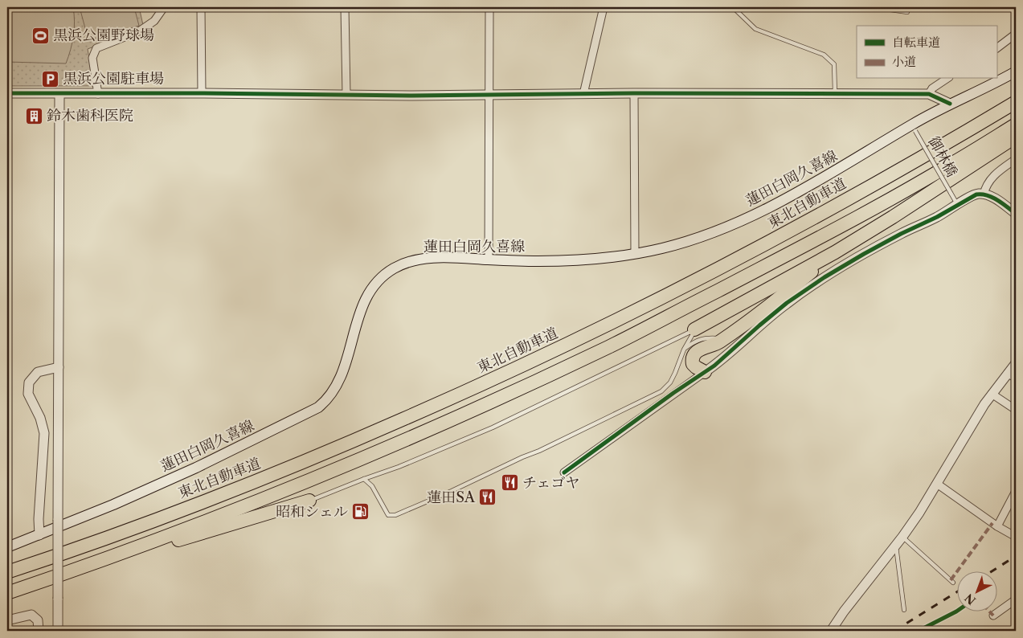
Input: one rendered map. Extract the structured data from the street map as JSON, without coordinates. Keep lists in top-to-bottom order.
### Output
{
  "streets": {
    "highway": ["東北自動車道"],
    "main road": ["蓮田白岡久喜線"],
    "lane": ["御林橋"]
  },
  "crossings": [
    ["御林橋", "蓮田白岡久喜線"]
  ],
  "places": {
    "sports": ["黒浜公園野球場"],
    "parking": ["黒浜公園駐車場"],
    "building": ["鈴木歯科医院"],
    "restaurant": ["チェゴヤ", "蓮田SA"],
    "fuel station": ["昭和シェル"]
  },
  "legend": ["自転車道", "小道"],
  "north": "bottom left"
}
